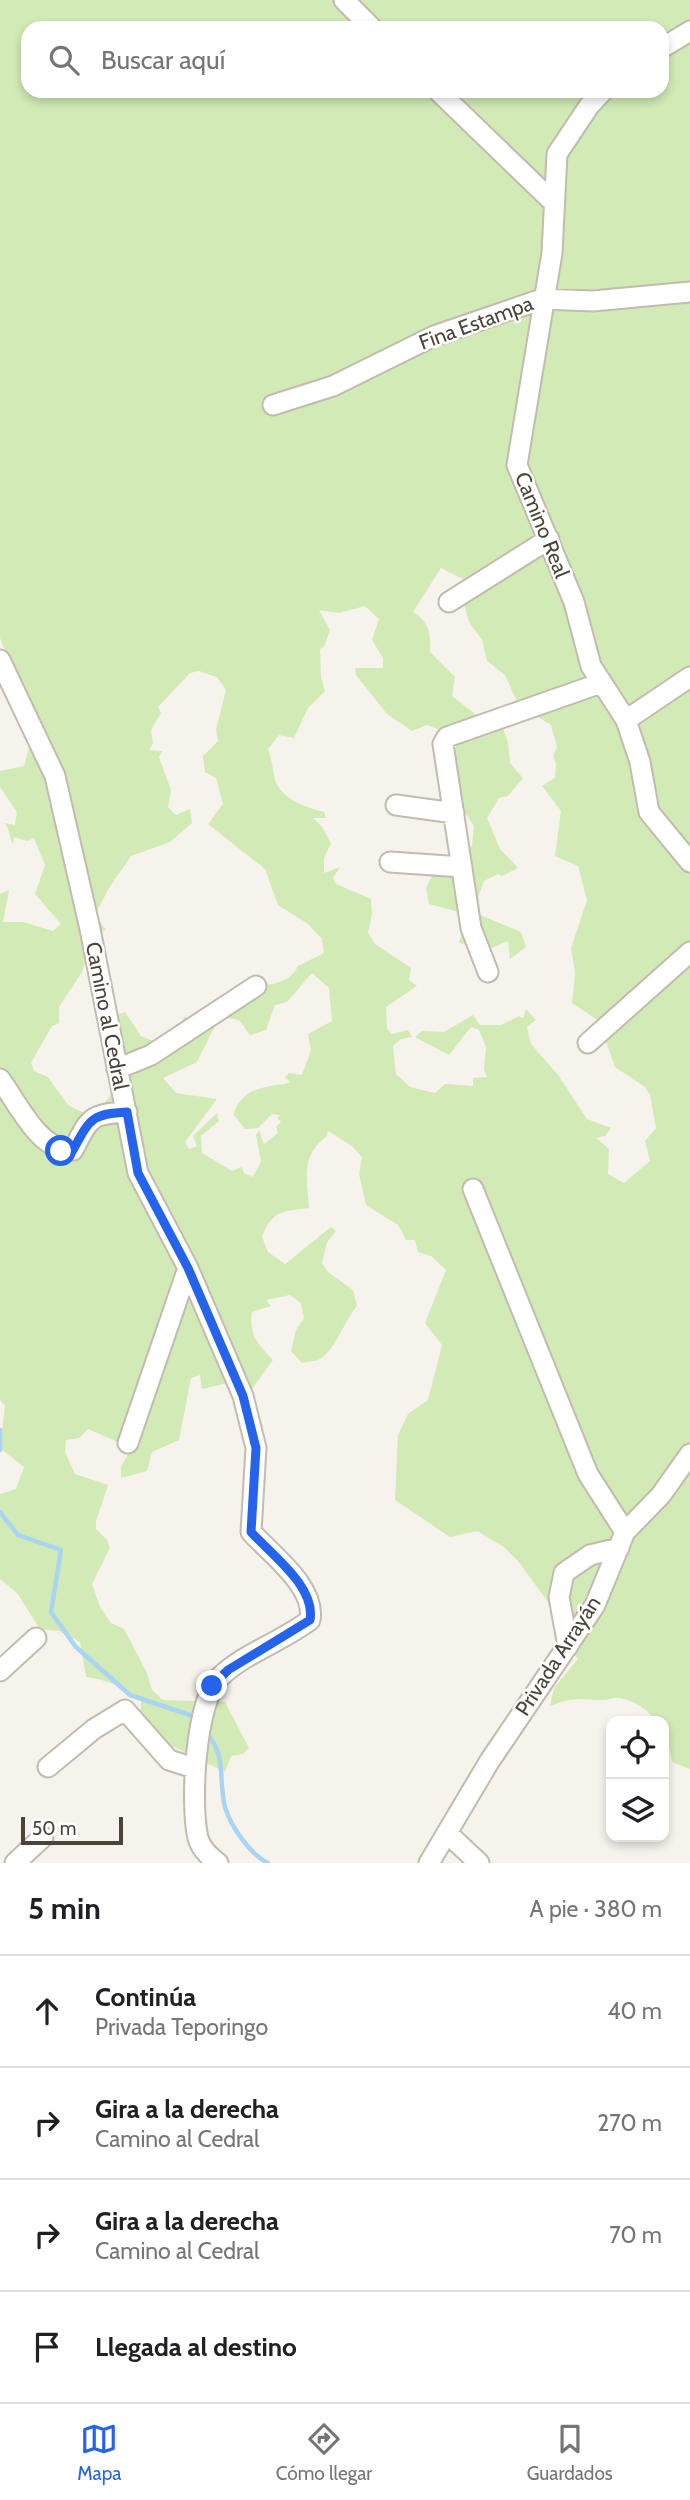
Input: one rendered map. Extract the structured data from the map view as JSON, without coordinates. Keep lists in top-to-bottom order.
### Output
{
  "streets": {
    "street": [
      "Fina Estampa",
      "Camino Real",
      "Camino al Cedral",
      "Privada Arrayán"
    ]
  },
  "crossings": [
    ["Fina Estampa", "Camino Real"]
  ],
  "scale_bar": "50 m",
  "page": {
    "search": "Buscar aquí",
    "scale": "50 m",
    "heading": ["5 min", "A pie · 380 m"],
    "list": [
      ["Continúa", "Privada Teporingo", "40 m"],
      ["Gira a la derecha", "Camino al Cedral", "270 m"],
      ["Gira a la derecha", "Camino al Cedral", "70 m"],
      "Llegada al destino"
    ],
    "nav": ["Mapa", "Cómo llegar", "Guardados"]
  }
}
